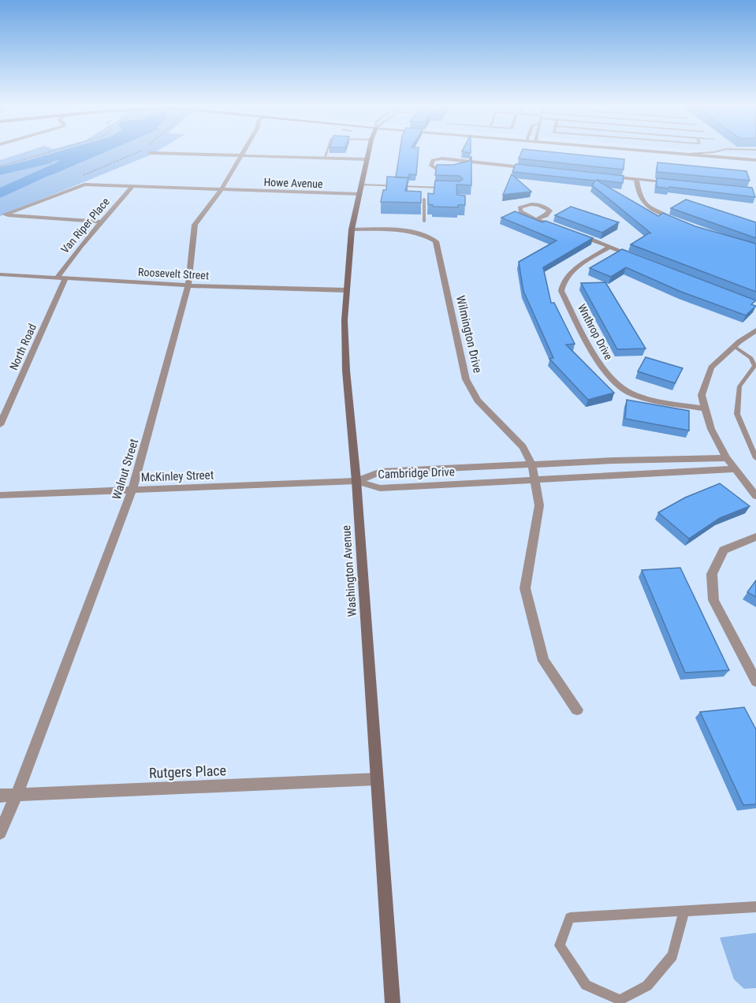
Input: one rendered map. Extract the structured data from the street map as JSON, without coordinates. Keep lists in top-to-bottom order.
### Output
{
  "streets": {
    "main road": ["Washington Avenue"],
    "street": [
      "Howe Avenue",
      "Van Riper Place",
      "Roosevelt Street",
      "Wnthrop Drive",
      "Wilmington Drive",
      "North Road",
      "Walnut Street",
      "Cambridge Drive",
      "McKinley Street",
      "Rutgers Place"
    ]
  },
  "crossings": [
    ["Howe Avenue", "Van Riper Place"],
    ["Howe Avenue", "Walnut Street"],
    ["Howe Avenue", "Washington Avenue"],
    ["Van Riper Place", "Roosevelt Street"],
    ["Roosevelt Street", "North Road"],
    ["Roosevelt Street", "Walnut Street"],
    ["Roosevelt Street", "Washington Avenue"],
    ["Wilmington Drive", "Cambridge Drive"],
    ["Wilmington Drive", "Washington Avenue"],
    ["Walnut Street", "McKinley Street"],
    ["Walnut Street", "Rutgers Place"],
    ["Cambridge Drive", "McKinley Street"],
    ["Cambridge Drive", "Washington Avenue"],
    ["McKinley Street", "Washington Avenue"],
    ["Washington Avenue", "Rutgers Place"]
  ]
}
